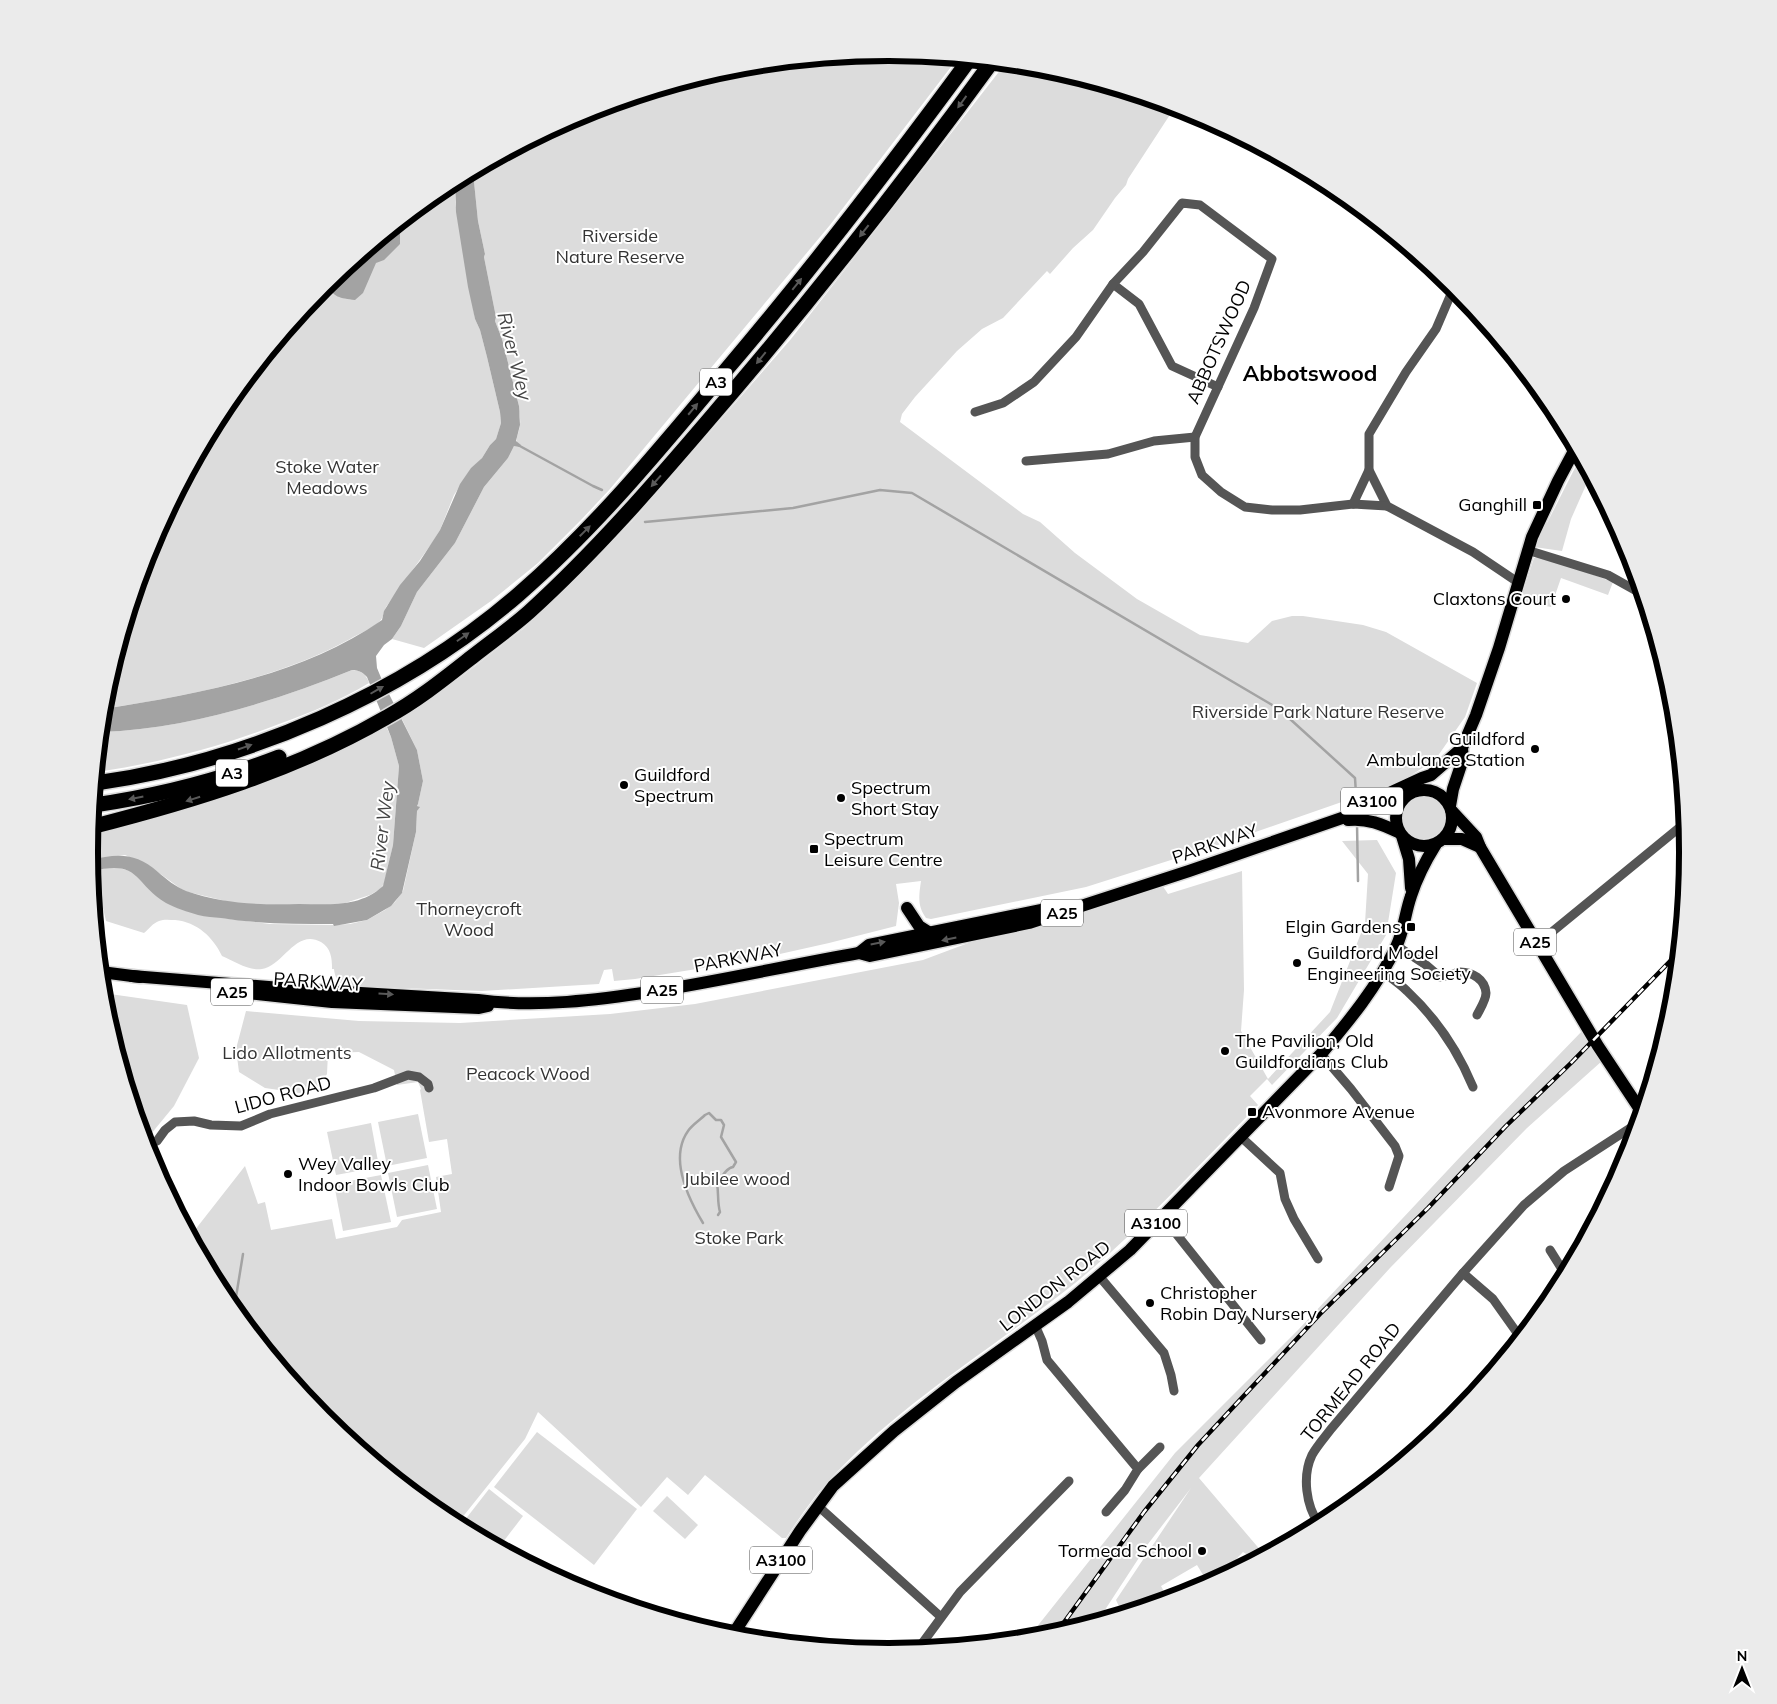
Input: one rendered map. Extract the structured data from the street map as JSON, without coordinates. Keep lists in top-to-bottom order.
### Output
{
  "streets": {
    "highway": ["A3"],
    "main road": [
      "A3100",
      "PARKWAY",
      "A25",
      "LONDON ROAD"
    ],
    "street": ["ABBOTSWOOD", "LIDO ROAD", "TORMEAD ROAD"]
  },
  "crossings": [
    ["ABBOTSWOOD", "A3100"],
    ["A3100", "PARKWAY"],
    ["A3100", "A25"],
    ["A3100", "LONDON ROAD"],
    ["PARKWAY", "A25"],
    ["A25", "LONDON ROAD"]
  ],
  "districts": ["Abbotswood"],
  "water": ["River Wey"],
  "parks": [
    "Riverside Nature Reserve",
    "Stoke Water Meadows",
    "Riverside Park Nature Reserve",
    "Thorneycroft Wood",
    "Lido Allotments",
    "Peacock Wood",
    "Jubilee wood",
    "Stoke Park"
  ],
  "places": {
    "transit": [
      "Ganghill",
      "Spectrum Leisure Centre",
      "Elgin Gardens",
      "Avonmore Avenue"
    ],
    "other": [
      "Claxtons Court",
      "Guildford Ambulance Station",
      "Guildford Spectrum",
      "Spectrum Short Stay",
      "Guildford Model Engineering Society",
      "The Pavilion, Old Guildfordians Club",
      "Wey Valley Indoor Bowls Club",
      "Christopher Robin Day Nursery",
      "Tormead School"
    ]
  },
  "north": "top"
}
